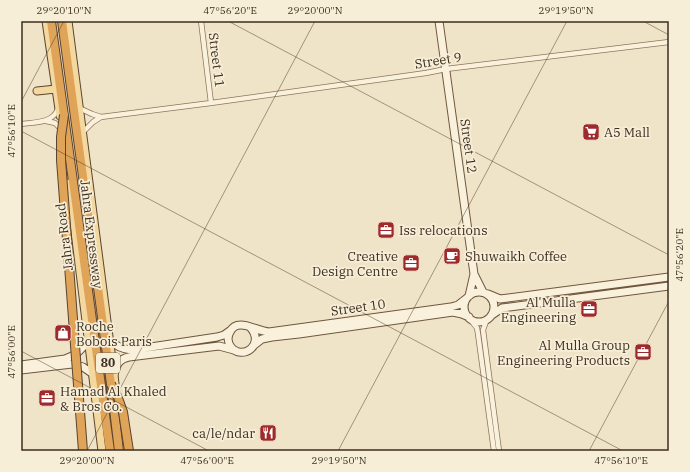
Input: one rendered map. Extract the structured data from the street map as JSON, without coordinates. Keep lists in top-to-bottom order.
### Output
{
  "streets": {
    "highway": ["Jahra Expressway", "80"],
    "main road": ["Jahra Road"],
    "street": [
      "Street 11",
      "Street 9",
      "Street 12",
      "Street 10"
    ]
  },
  "crossings": [
    ["Street 11", "Street 9"],
    ["Street 9", "Street 12"],
    ["Street 12", "Street 10"]
  ],
  "places": {
    "supermarket": ["A5 Mall"],
    "office": [
      "Iss relocations",
      "Creative Design Centre",
      "Al Mulla Engineering",
      "Al Mulla Group Engineering Products",
      "Hamad Al Khaled & Bros Co."
    ],
    "cafe": ["Shuwaikh Coffee"],
    "shop": ["Roche Bobois Paris"],
    "restaurant": ["ca/le/ndar"]
  },
  "coordinates": [
    "29°20'10\"N",
    "47°56'20\"E",
    "29°20'00\"N",
    "29°19'50\"N",
    "47°56'10\"E",
    "47°56'00\"E"
  ]
}
